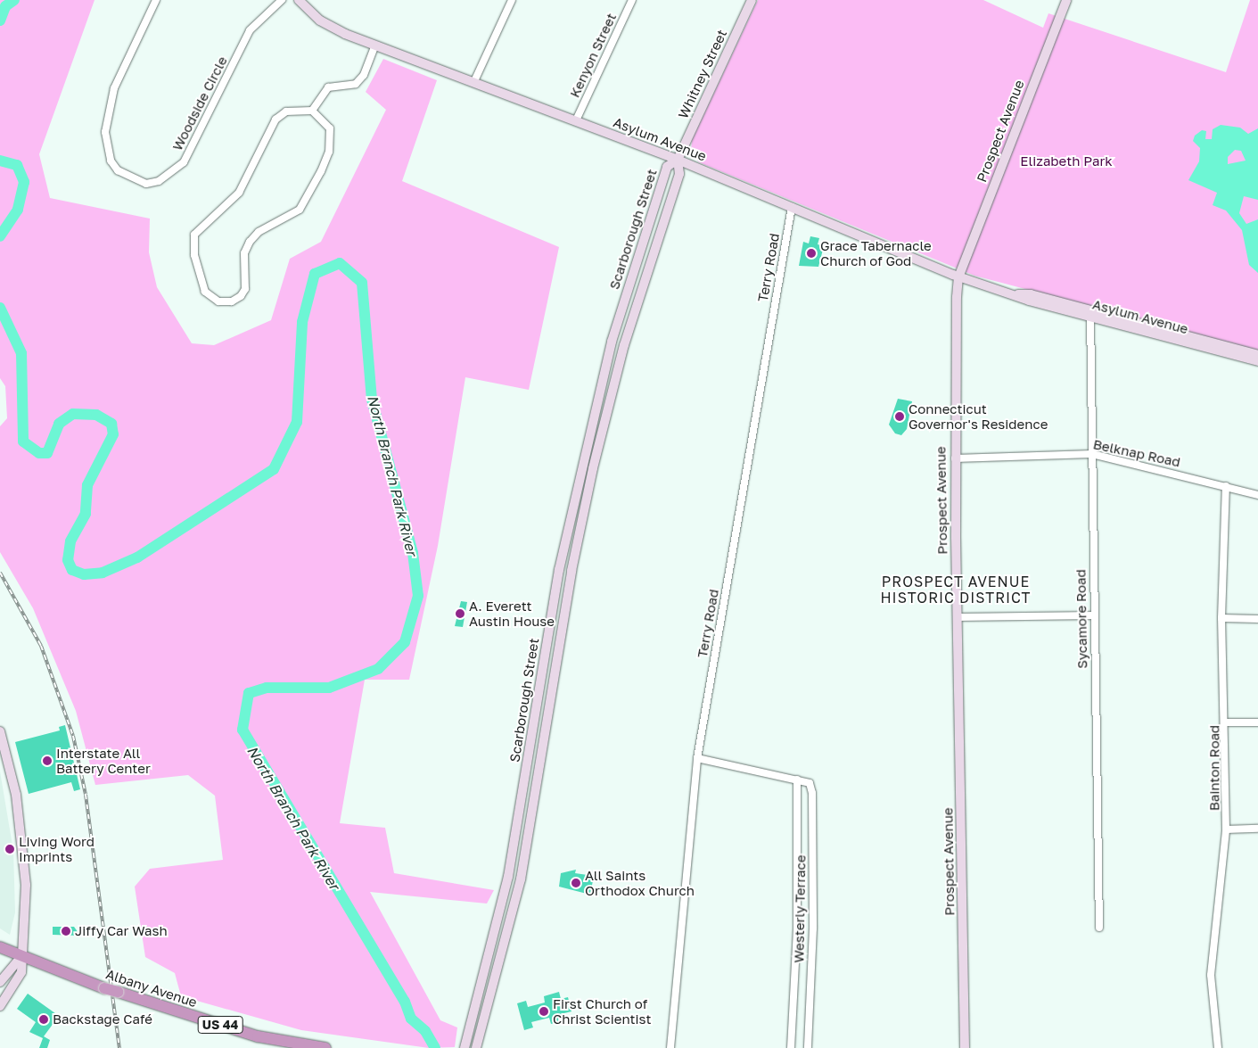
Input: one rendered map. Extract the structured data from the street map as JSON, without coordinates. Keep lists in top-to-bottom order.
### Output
{
  "streets": {
    "highway": ["Albany Avenue", "US 44"],
    "main road": [
      "Whitney Street",
      "Prospect Avenue",
      "Asylum Avenue",
      "Scarborough Street"
    ],
    "street": [
      "Kenyon Street",
      "Woodside Circle",
      "Terry Road",
      "Belknap Road",
      "Sycamore Road",
      "Bainton Road",
      "Westerly Terrace"
    ]
  },
  "crossings": [
    ["Kenyon Street", "Asylum Avenue"],
    ["Whitney Street", "Asylum Avenue"],
    ["Whitney Street", "Scarborough Street"],
    ["Prospect Avenue", "Asylum Avenue"],
    ["Prospect Avenue", "Belknap Road"],
    ["Asylum Avenue", "Scarborough Street"],
    ["Asylum Avenue", "Terry Road"],
    ["Asylum Avenue", "Sycamore Road"],
    ["Terry Road", "Westerly Terrace"],
    ["Belknap Road", "Sycamore Road"],
    ["Belknap Road", "Bainton Road"]
  ],
  "districts": ["PROSPECT AVENUE HISTORIC DISTRICT"],
  "water": ["North Branch Park River"],
  "parks": ["Elizabeth Park"],
  "places": [
    "Grace Tabernacle Church of God",
    "Connecticut Governor's Residence",
    "A. Everett Austin House",
    "Interstate All Battery Center",
    "Living Word Imprints",
    "All Saints Orthodox Church",
    "Jiffy Car Wash",
    "First Church of Christ Scientist",
    "Backstage Café"
  ]
}
